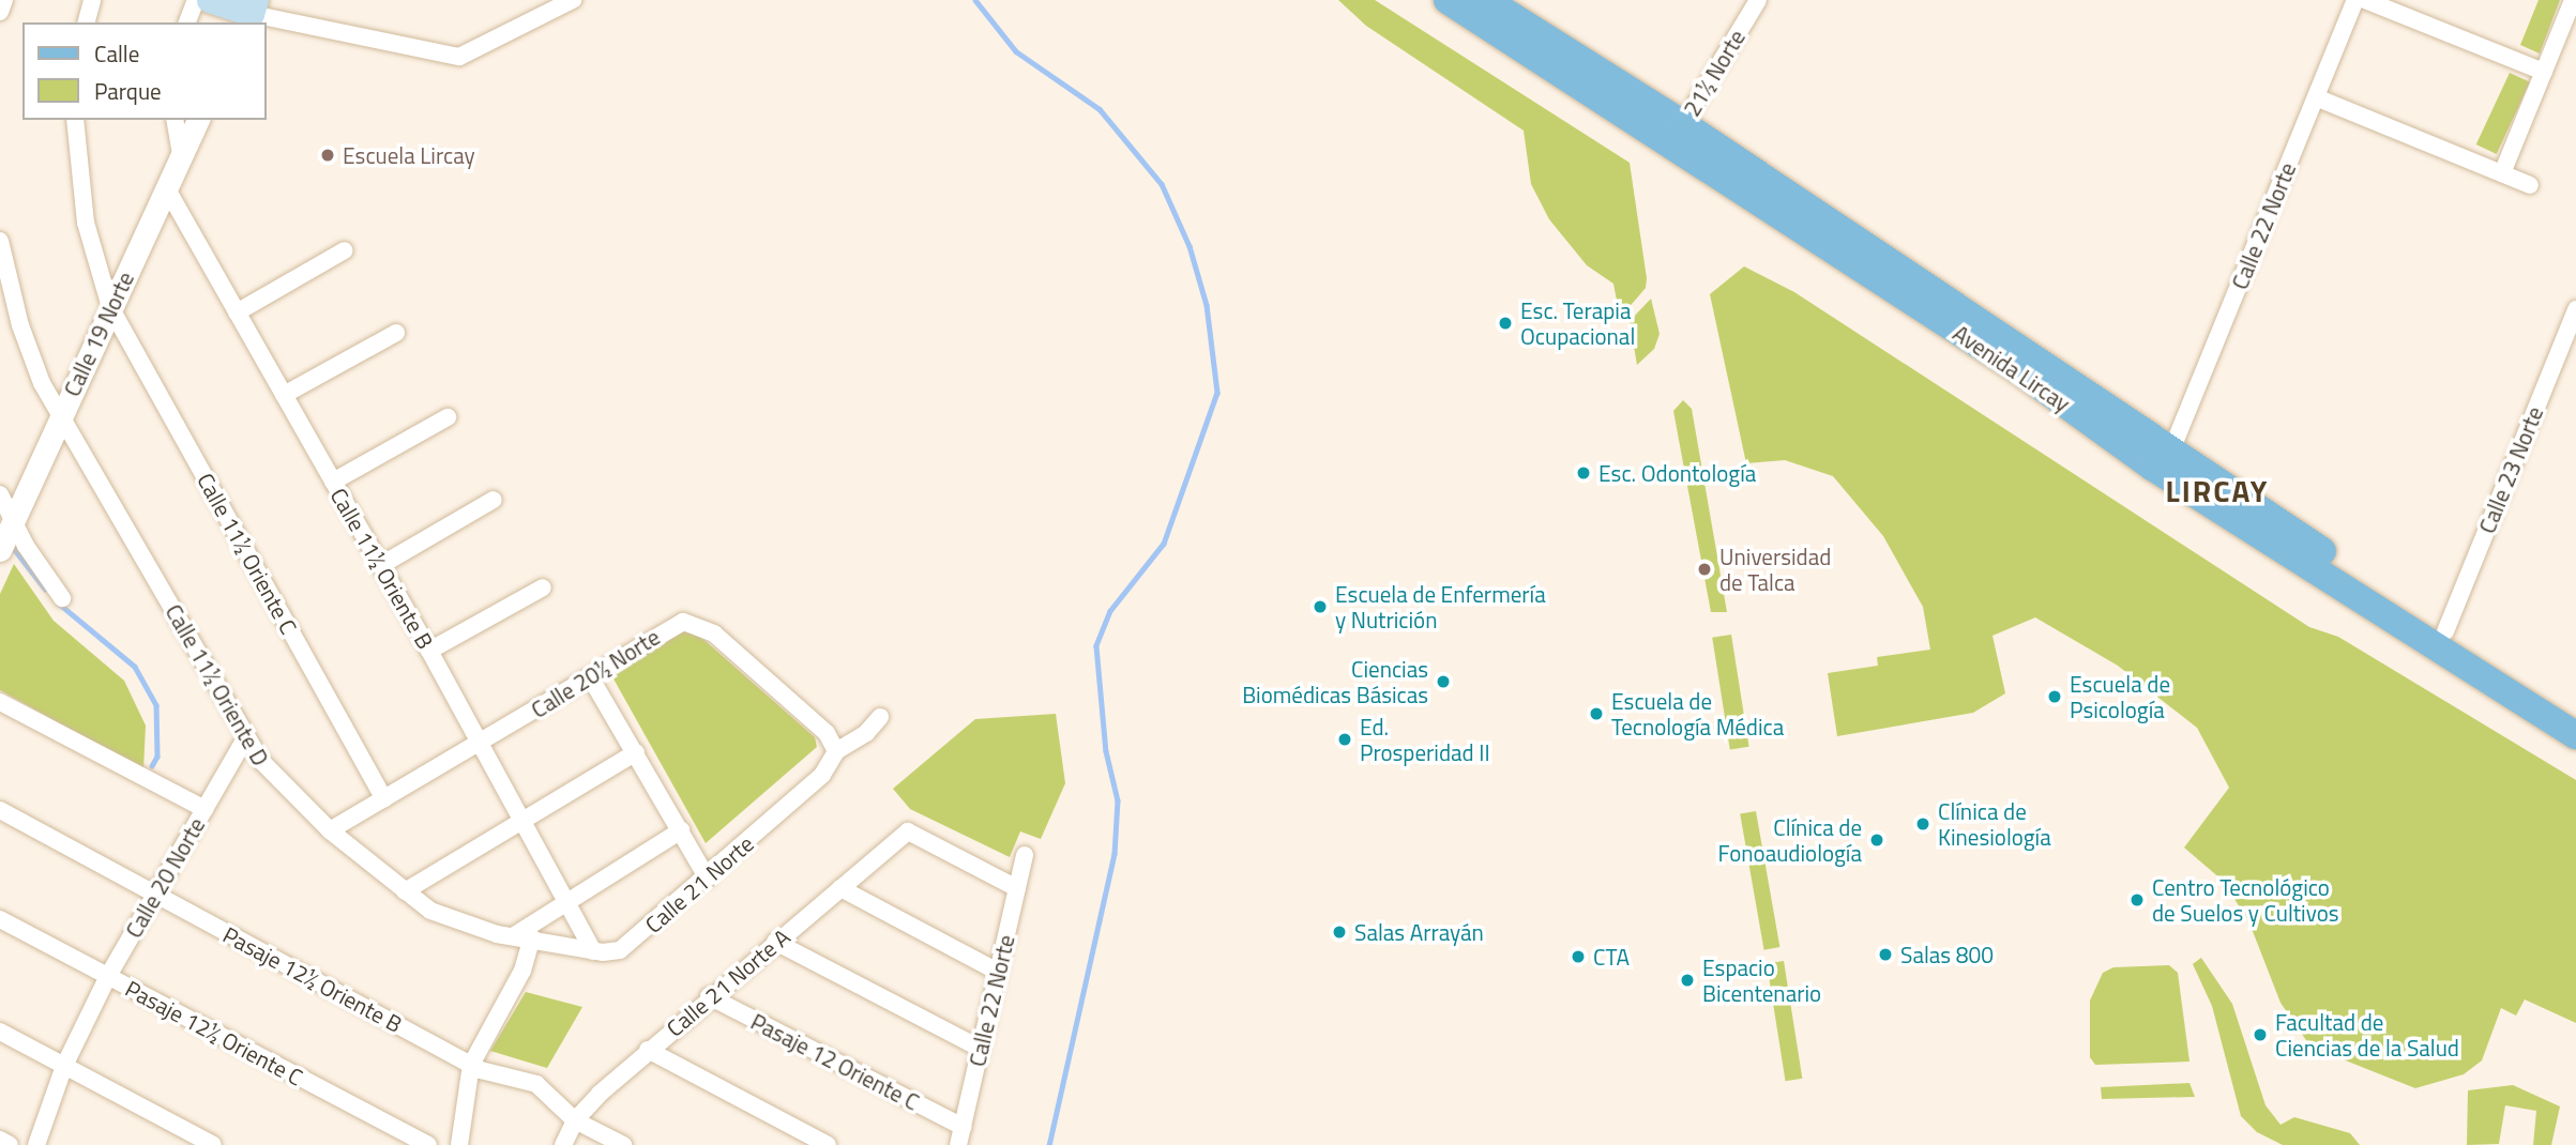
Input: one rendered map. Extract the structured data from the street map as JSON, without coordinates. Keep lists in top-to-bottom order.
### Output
{
  "streets": {
    "main road": ["Avenida Lircay"],
    "street": [
      "21½ Norte",
      "Calle 22 Norte",
      "Calle 19 Norte",
      "Calle 23 Norte",
      "Calle 11½ Oriente C",
      "Calle 11½ Oriente B",
      "Calle 20½ Norte",
      "Calle 11½ Oriente D",
      "Calle 20 Norte",
      "Calle 21 Norte",
      "Pasaje 12½ Oriente B",
      "Calle 21 Norte A",
      "Pasaje 12½ Oriente C",
      "Pasaje 12 Oriente C"
    ]
  },
  "crossings": [
    ["21½ Norte", "Avenida Lircay"],
    ["Calle 22 Norte", "Avenida Lircay"],
    ["Calle 22 Norte", "Calle 21 Norte A"],
    ["Calle 22 Norte", "Pasaje 12 Oriente C"],
    ["Calle 19 Norte", "Calle 11½ Oriente C"],
    ["Calle 19 Norte", "Calle 11½ Oriente B"],
    ["Calle 19 Norte", "Calle 11½ Oriente D"],
    ["Avenida Lircay", "Calle 23 Norte"],
    ["Calle 11½ Oriente C", "Calle 20½ Norte"],
    ["Calle 11½ Oriente B", "Calle 20½ Norte"],
    ["Calle 11½ Oriente B", "Calle 21 Norte"],
    ["Calle 20½ Norte", "Calle 11½ Oriente D"],
    ["Calle 20½ Norte", "Calle 21 Norte"],
    ["Calle 11½ Oriente D", "Calle 20 Norte"],
    ["Calle 11½ Oriente D", "Calle 21 Norte"],
    ["Calle 20 Norte", "Pasaje 12½ Oriente B"],
    ["Calle 20 Norte", "Pasaje 12½ Oriente C"],
    ["Pasaje 12½ Oriente B", "Calle 21 Norte A"],
    ["Calle 21 Norte A", "Pasaje 12 Oriente C"]
  ],
  "districts": ["LIRCAY"],
  "places": [
    "Escuela Lircay",
    "Esc. Terapia Ocupacional",
    "Esc. Odontología",
    "Universidad de Talca",
    "Escuela de Enfermería y Nutrición",
    "Ciencias Biomédicas Básicas",
    "Escuela de Psicología",
    "Escuela de Tecnología Médica",
    "Ed. Prosperidad II",
    "Clínica de Kinesiología",
    "Clínica de Fonoaudiología",
    "Centro Tecnológico de Suelos y Cultivos",
    "Salas Arrayán",
    "Salas 800",
    "CTA",
    "Espacio Bicentenario",
    "Facultad de Ciencias de la Salud"
  ],
  "legend": ["Calle", "Parque"]
}
